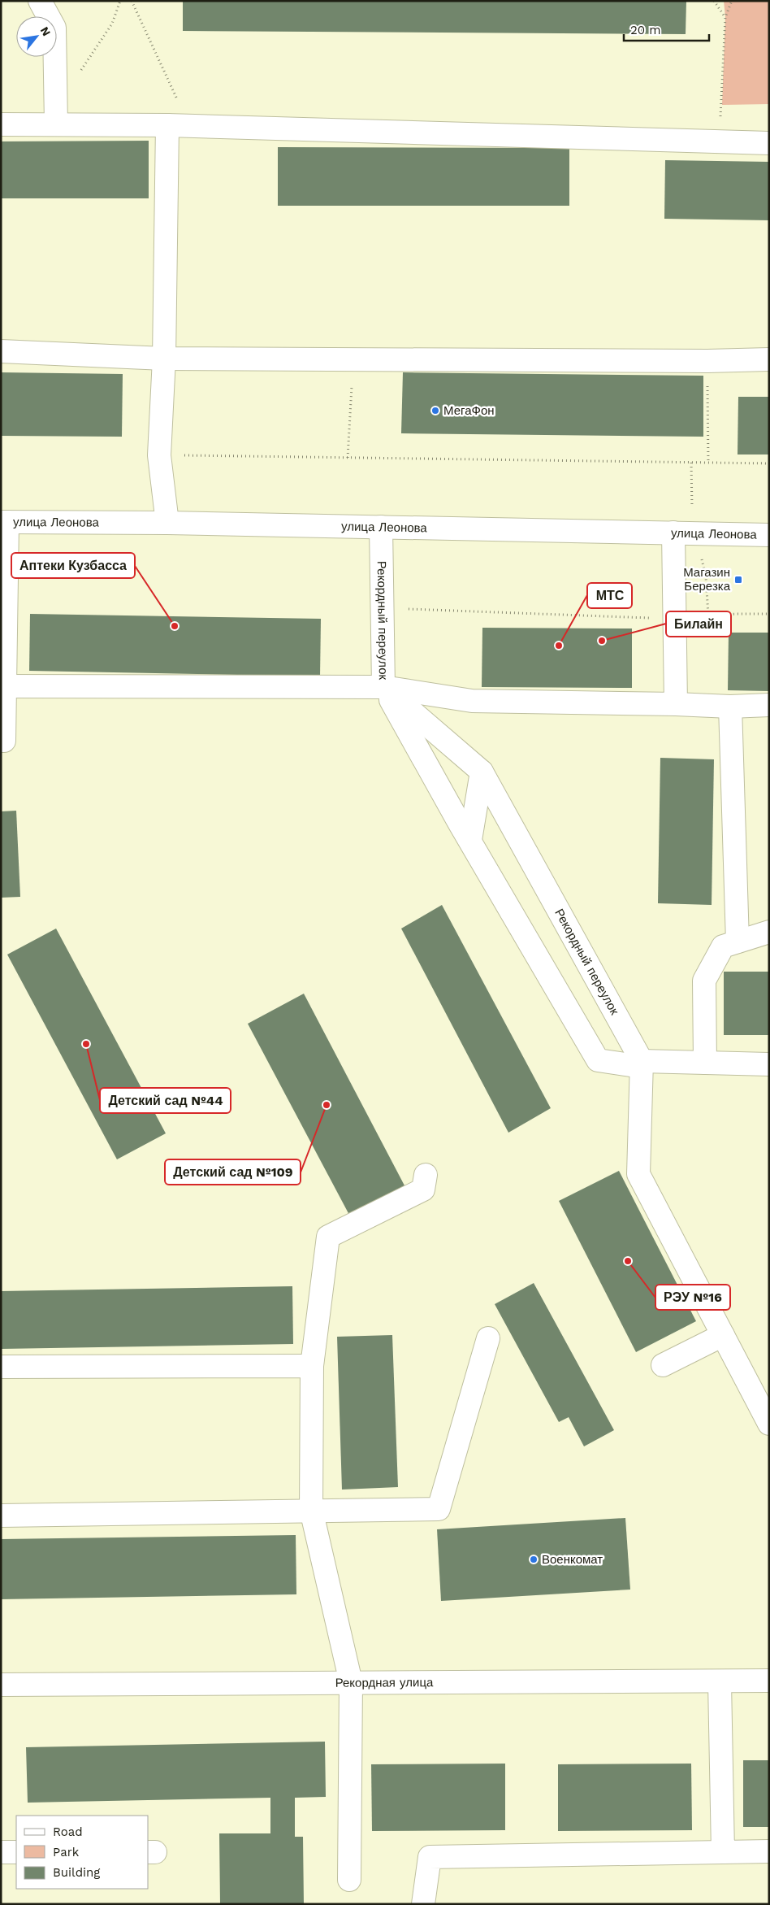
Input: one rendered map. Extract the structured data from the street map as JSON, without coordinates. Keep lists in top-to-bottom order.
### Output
{
  "streets": {
    "main road": ["улица Леонова", "Рекордный переулок", "Рекордная улица"]
  },
  "crossings": [
    ["улица Леонова", "Рекордный переулок"]
  ],
  "places": {
    "other": [
      "МегаФон",
      "Аптеки Кузбасса",
      "Билайн",
      "МТС",
      "Детский сад №44",
      "Детский сад №109",
      "РЭУ №16",
      "Военкомат"
    ],
    "transit": ["Магазин Березка"]
  },
  "legend": ["Road", "Park", "Building"],
  "scale_bar": "20 m",
  "north": "top right"
}
